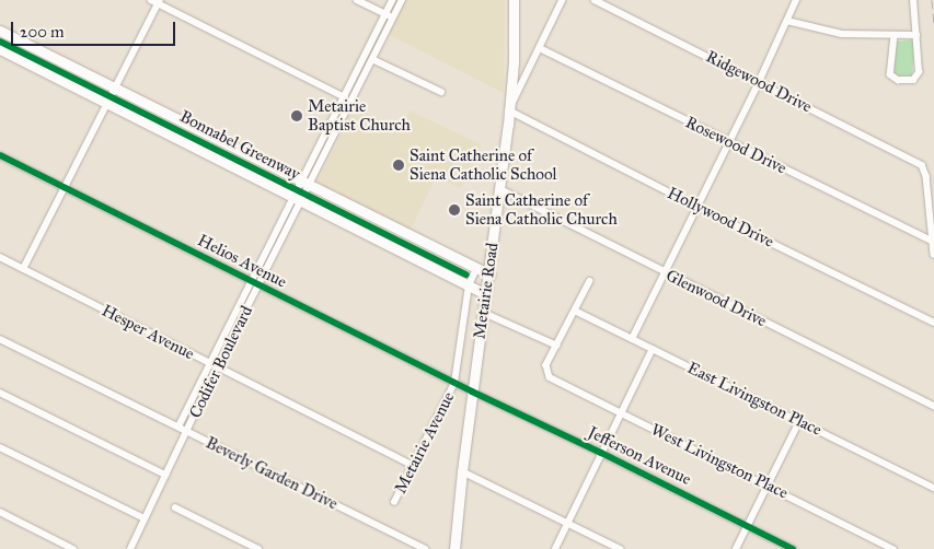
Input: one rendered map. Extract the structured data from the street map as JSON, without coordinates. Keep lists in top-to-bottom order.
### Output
{
  "streets": {
    "main road": ["Metairie Road"],
    "street": [
      "Ridgewood Drive",
      "Rosewood Drive",
      "Hollywood Drive",
      "Helios Avenue",
      "Glenwood Drive",
      "Hesper Avenue",
      "Codifer Boulevard",
      "East Livingston Place",
      "Metairie Avenue",
      "Jefferson Avenue",
      "West Livingston Place",
      "Beverly Garden Drive"
    ],
    "cycle path": ["Bonnabel Greenway"]
  },
  "crossings": [
    ["Ridgewood Drive", "Rosewood Drive"],
    ["Hollywood Drive", "Metairie Road"],
    ["Helios Avenue", "Metairie Road"],
    ["Helios Avenue", "Codifer Boulevard"],
    ["Helios Avenue", "Metairie Avenue"],
    ["Helios Avenue", "Jefferson Avenue"],
    ["Metairie Road", "Glenwood Drive"],
    ["Metairie Road", "Jefferson Avenue"],
    ["Hesper Avenue", "Codifer Boulevard"],
    ["Hesper Avenue", "Metairie Avenue"],
    ["Codifer Boulevard", "Beverly Garden Drive"]
  ],
  "places": ["Metairie Baptist Church", "Saint Catherine of Siena Catholic School", "Saint Catherine of Siena Catholic Church"],
  "scale_bar": "200 m"
}
